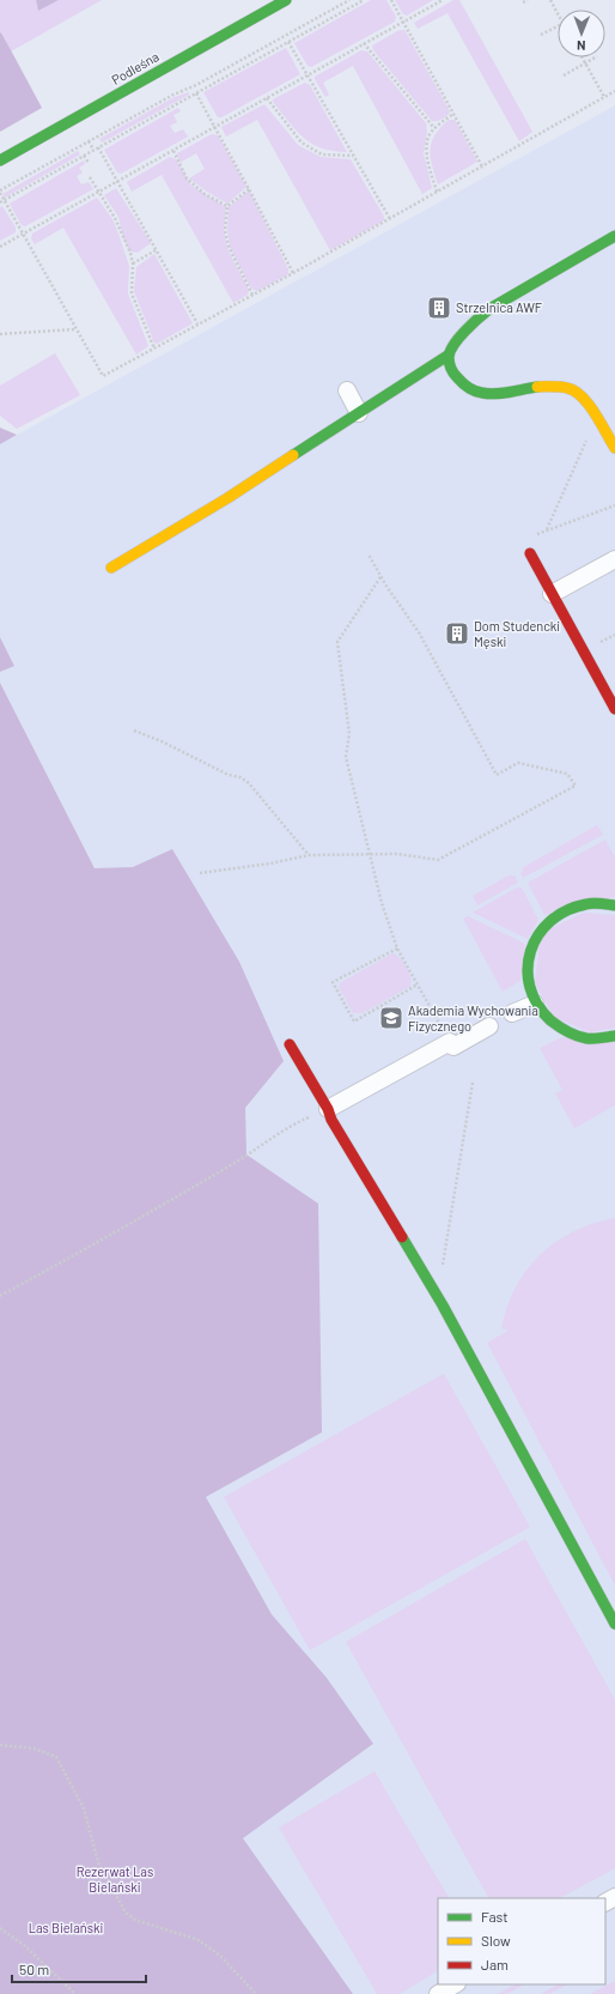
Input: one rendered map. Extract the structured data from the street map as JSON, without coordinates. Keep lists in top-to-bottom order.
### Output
{
  "streets": {
    "street": ["Podleśna"]
  },
  "parks": ["Rezerwat Las Bielański", "Las Bielański"],
  "places": {
    "building": ["Strzelnica AWF", "Dom Studencki Męski"],
    "school or university": ["Akademia Wychowania Fizycznego"]
  },
  "legend": ["Fast", "Slow", "Jam"],
  "scale_bar": "50 m",
  "north": "bottom"
}
